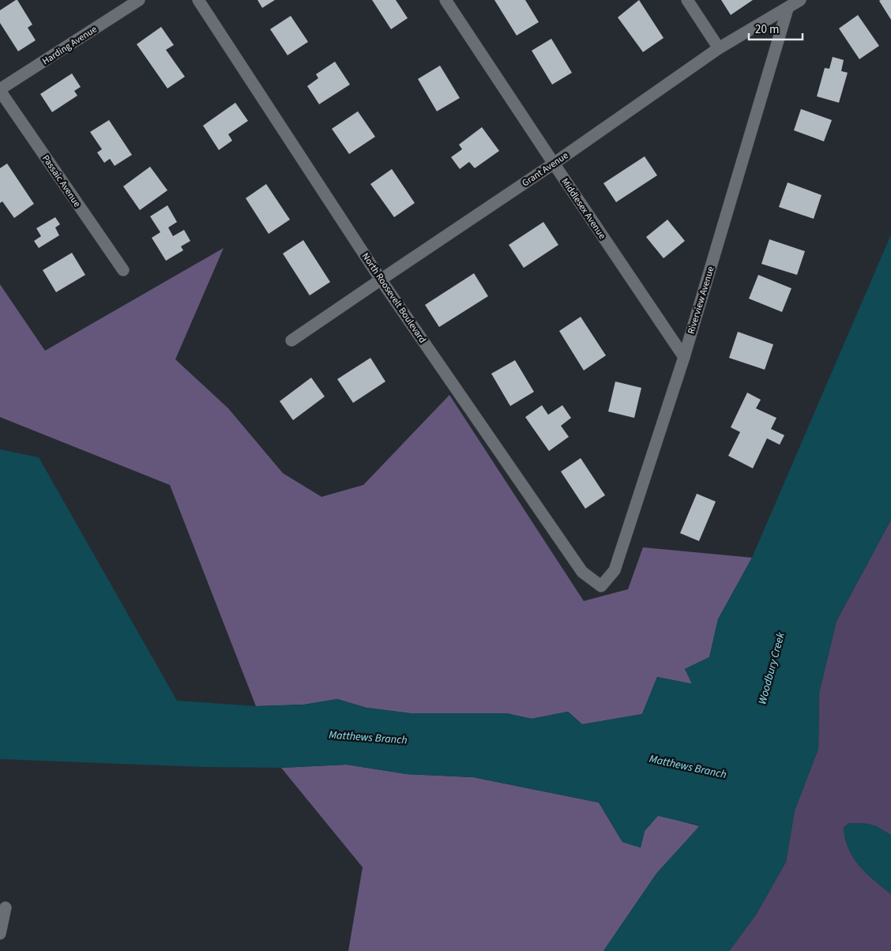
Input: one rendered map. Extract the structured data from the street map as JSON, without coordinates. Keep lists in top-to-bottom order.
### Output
{
  "streets": {
    "street": [
      "Harding Avenue",
      "Grant Avenue",
      "Passaic Avenue",
      "Middlesex Avenue",
      "North Roosevelt Boulevard",
      "Riverview Avenue"
    ]
  },
  "crossings": [
    ["Harding Avenue", "Passaic Avenue"],
    ["Grant Avenue", "Middlesex Avenue"],
    ["Grant Avenue", "North Roosevelt Boulevard"],
    ["Grant Avenue", "Riverview Avenue"],
    ["Middlesex Avenue", "Riverview Avenue"],
    ["North Roosevelt Boulevard", "Riverview Avenue"]
  ],
  "water": ["Woodbury Creek", "Matthews Branch"],
  "scale_bar": "20 m"
}
